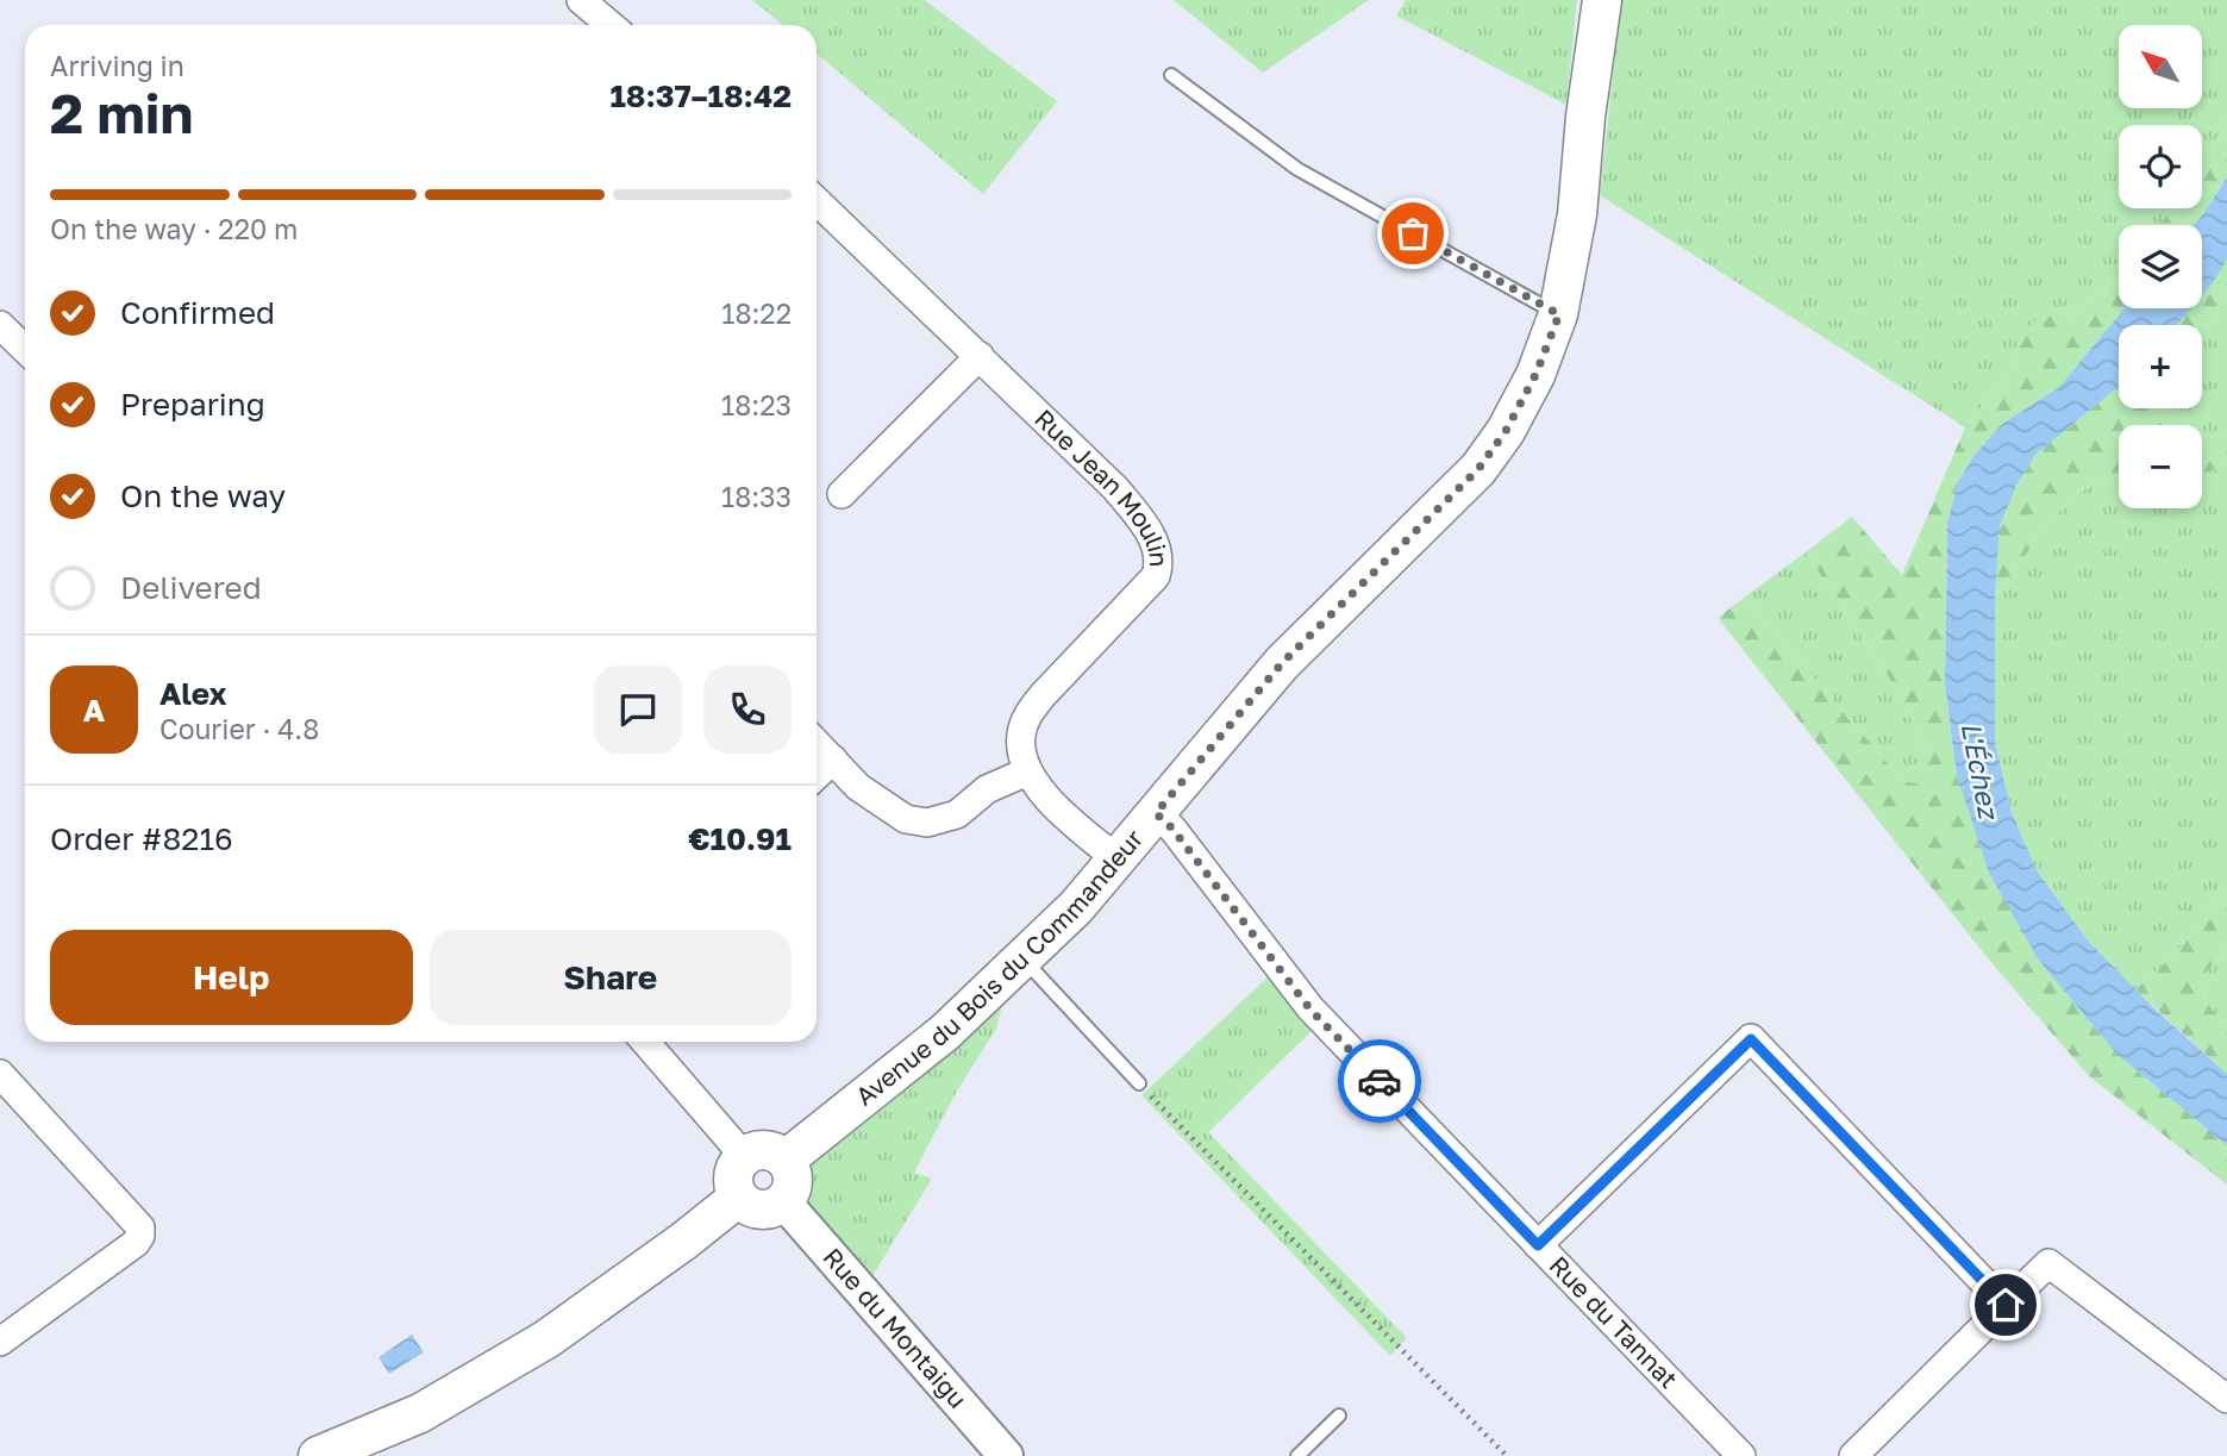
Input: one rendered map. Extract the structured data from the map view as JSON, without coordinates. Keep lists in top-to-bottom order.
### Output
{
  "streets": {
    "main road": ["Avenue du Bois du Commandeur"],
    "street": ["Rue Jean Moulin", "Rue du Tannat", "Rue du Montaigu"]
  },
  "crossings": [
    ["Avenue du Bois du Commandeur", "Rue du Tannat"],
    ["Avenue du Bois du Commandeur", "Rue du Montaigu"]
  ],
  "water": ["L'Échez"],
  "north": "top left",
  "page": {
    "map_buttons": ["+", "−"],
    "heading": ["2 min", "Arriving in", "18:37–18:42"],
    "panel": [
      "Alex",
      "Courier · 4.8",
      "Order #8216",
      "€10.91"
    ],
    "bar": "On the way · 220 m",
    "list": [
      ["Confirmed", "18:22"],
      ["Preparing", "18:23"],
      ["On the way", "18:33"],
      "Delivered"
    ],
    "round": "A",
    "buttons": ["Help", "Share"]
  }
}
